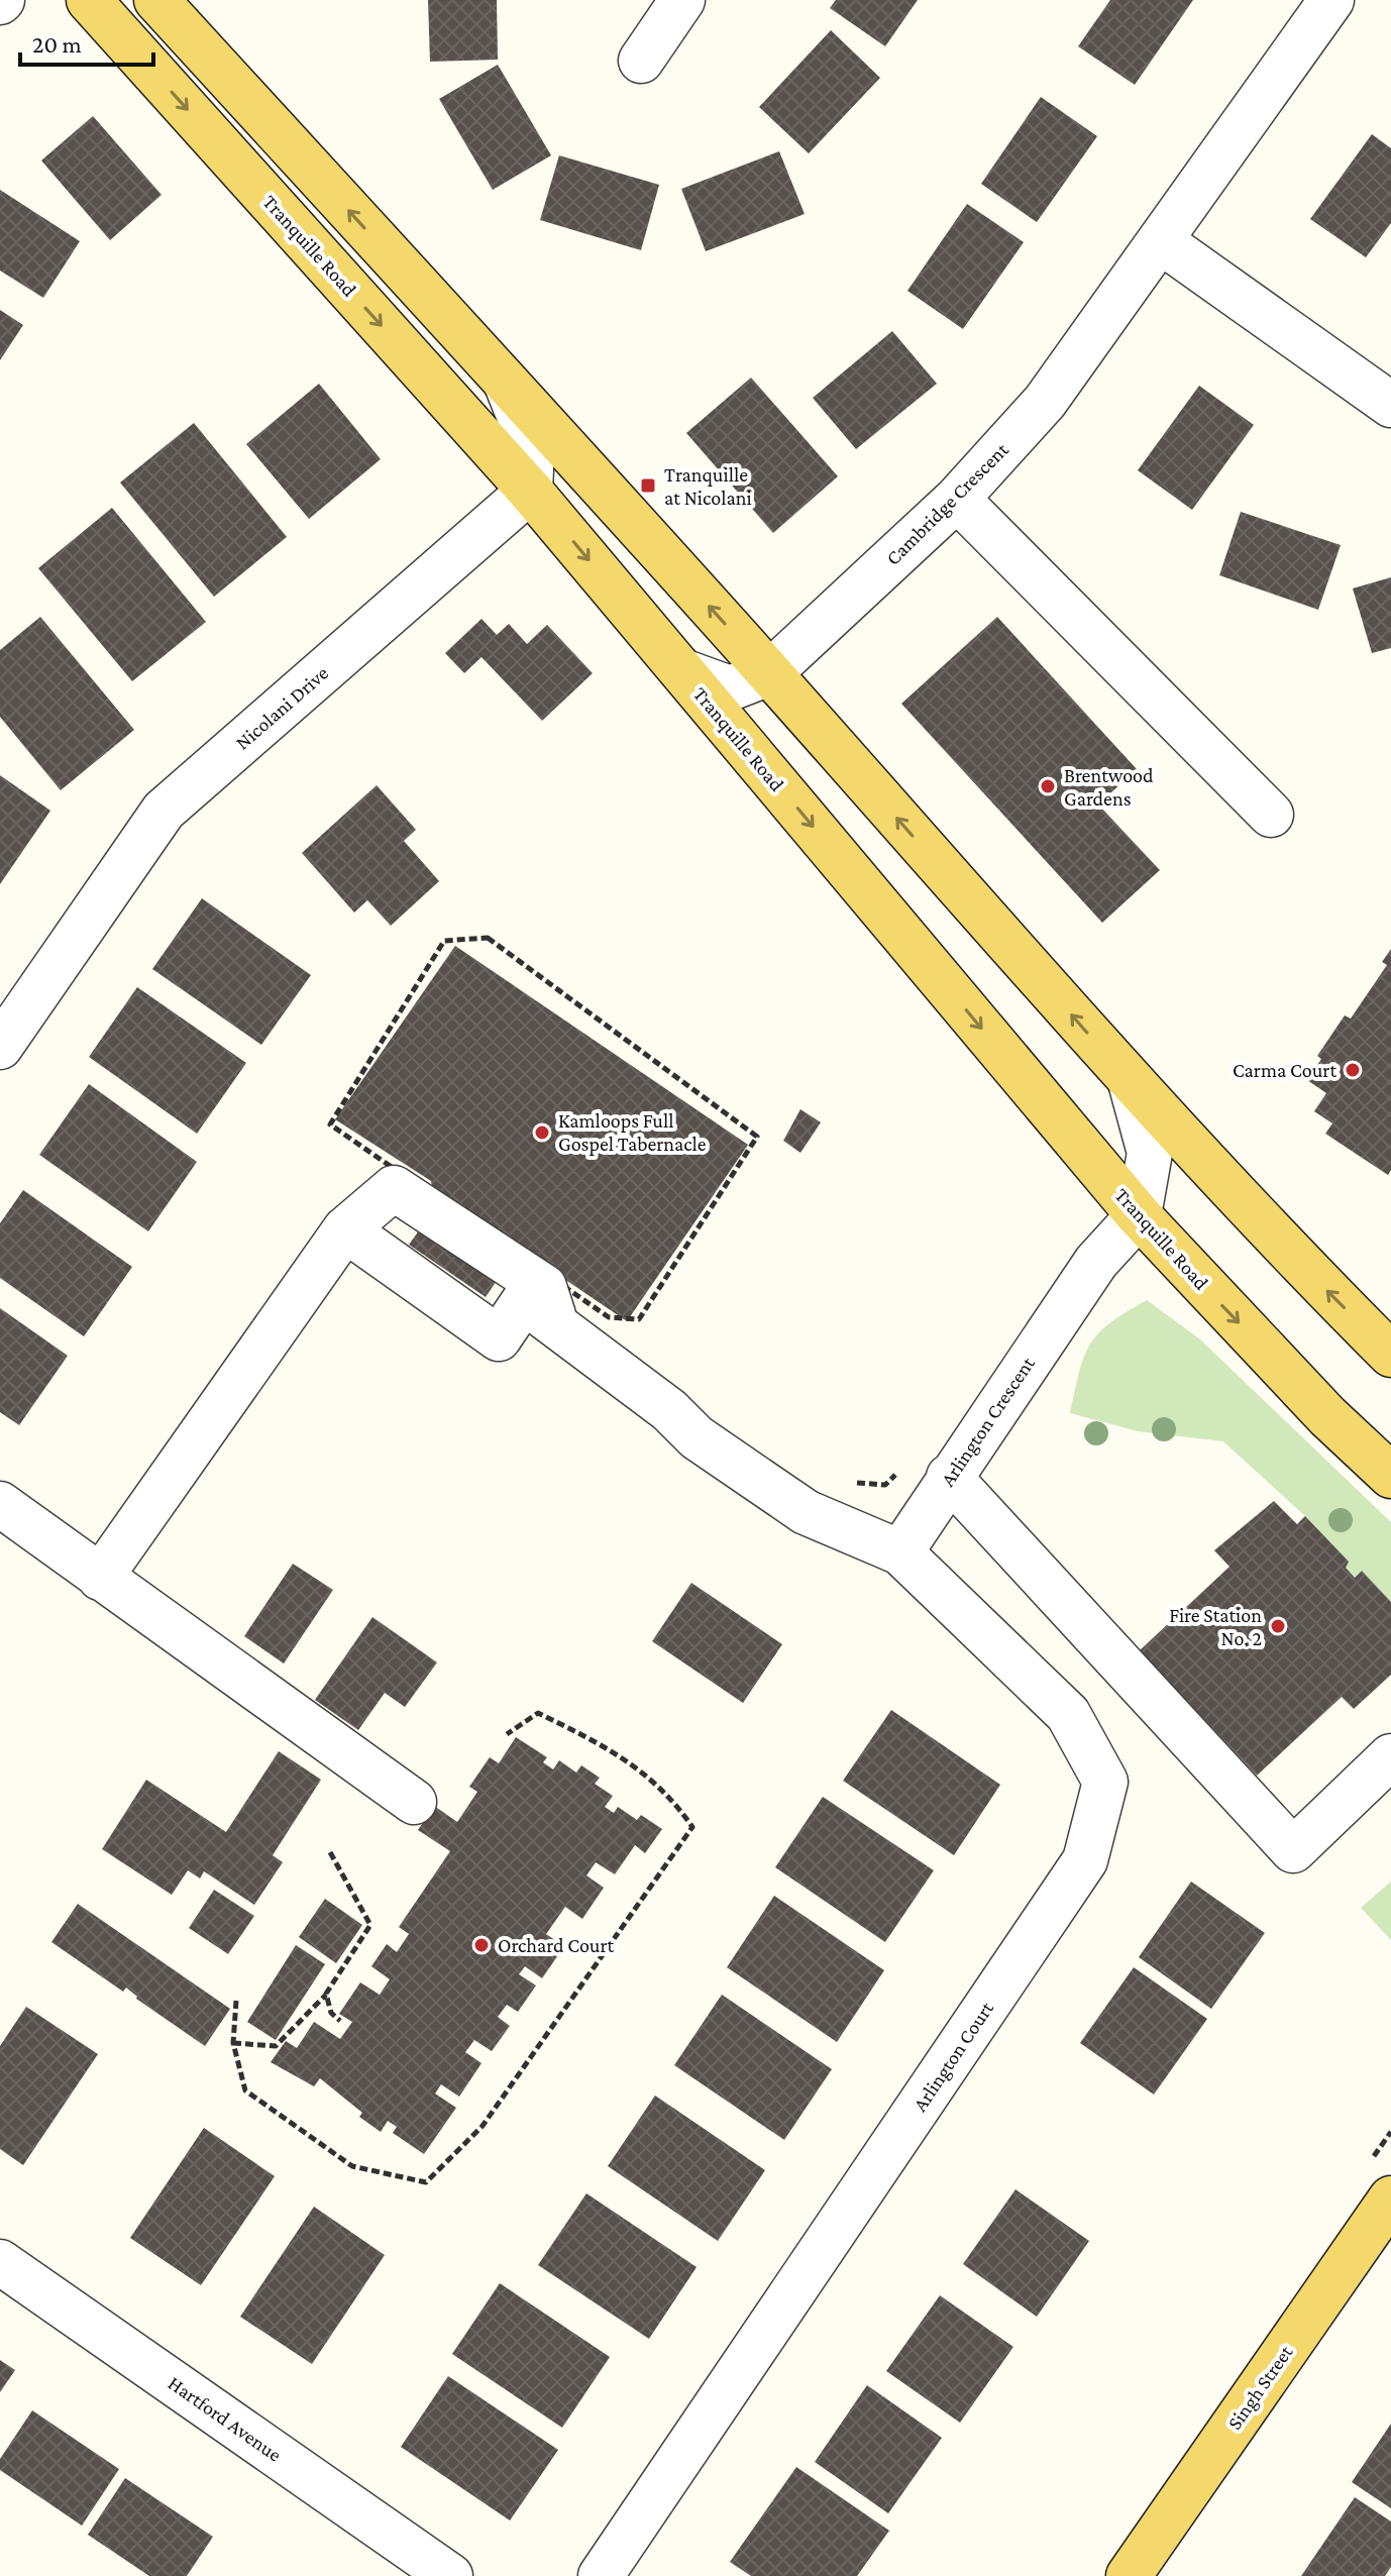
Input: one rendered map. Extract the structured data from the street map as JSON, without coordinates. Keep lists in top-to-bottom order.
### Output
{
  "streets": {
    "main road": ["Tranquille Road", "Singh Street"],
    "street": [
      "Cambridge Crescent",
      "Nicolani Drive",
      "Arlington Crescent",
      "Arlington Court",
      "Hartford Avenue"
    ]
  },
  "crossings": [
    ["Tranquille Road", "Cambridge Crescent"],
    ["Tranquille Road", "Nicolani Drive"],
    ["Tranquille Road", "Arlington Crescent"],
    ["Arlington Crescent", "Arlington Court"]
  ],
  "places": {
    "transit": ["Tranquille at Nicolani"],
    "other": [
      "Brentwood Gardens",
      "Carma Court",
      "Kamloops Full Gospel Tabernacle",
      "Fire Station No. 2",
      "Orchard Court"
    ]
  },
  "scale_bar": "20 m"
}
